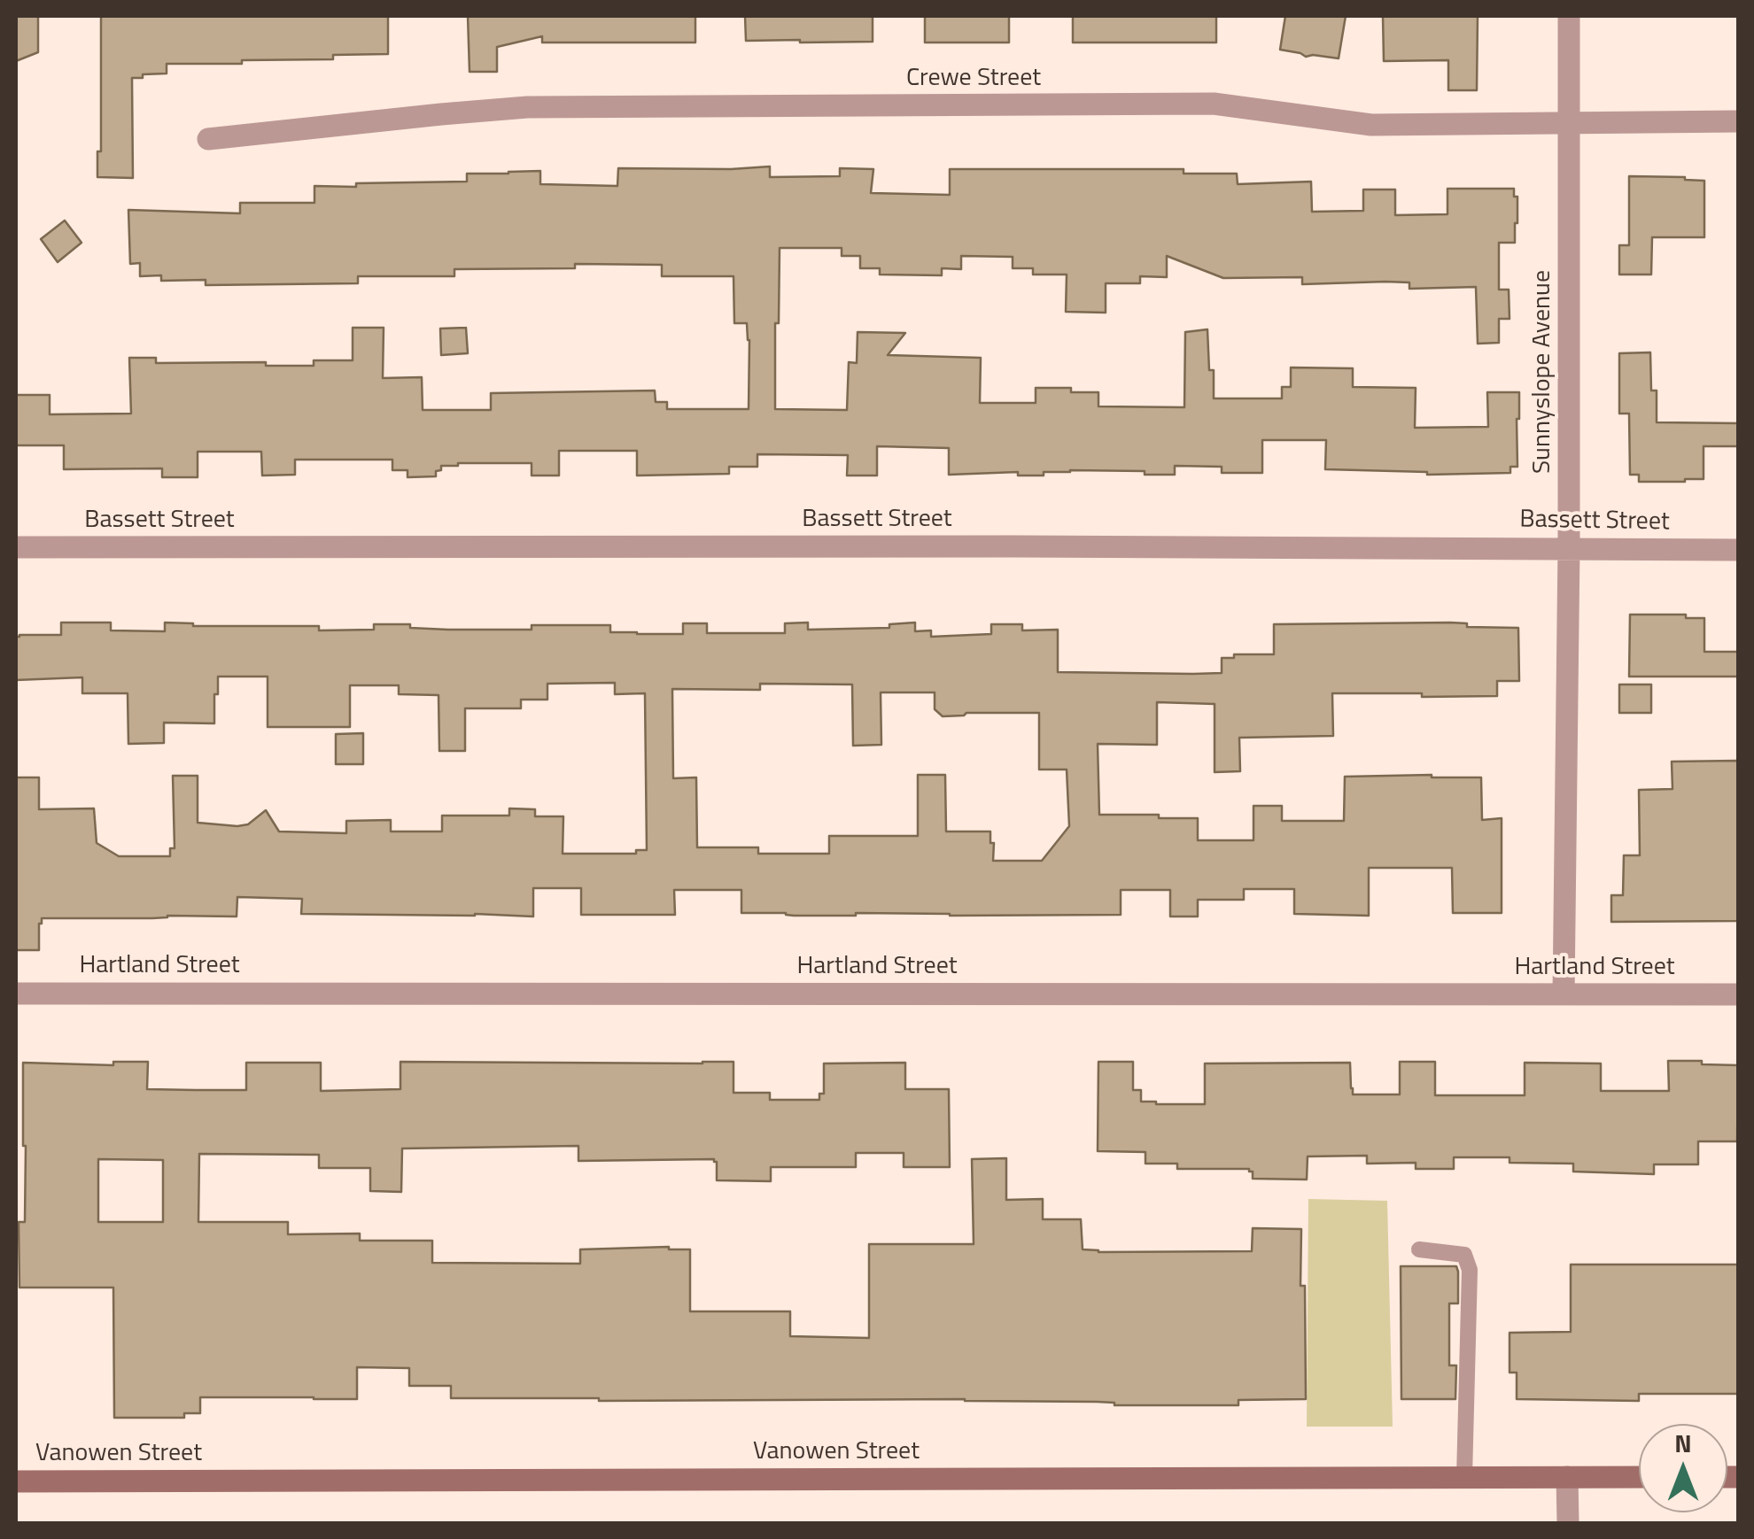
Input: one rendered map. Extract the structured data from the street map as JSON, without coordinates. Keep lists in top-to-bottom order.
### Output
{
  "streets": {
    "main road": ["Vanowen Street"],
    "street": [
      "Crewe Street",
      "Sunnyslope Avenue",
      "Bassett Street",
      "Hartland Street"
    ]
  },
  "crossings": [
    ["Crewe Street", "Sunnyslope Avenue"],
    ["Sunnyslope Avenue", "Bassett Street"],
    ["Sunnyslope Avenue", "Hartland Street"]
  ],
  "north": "top"
}
